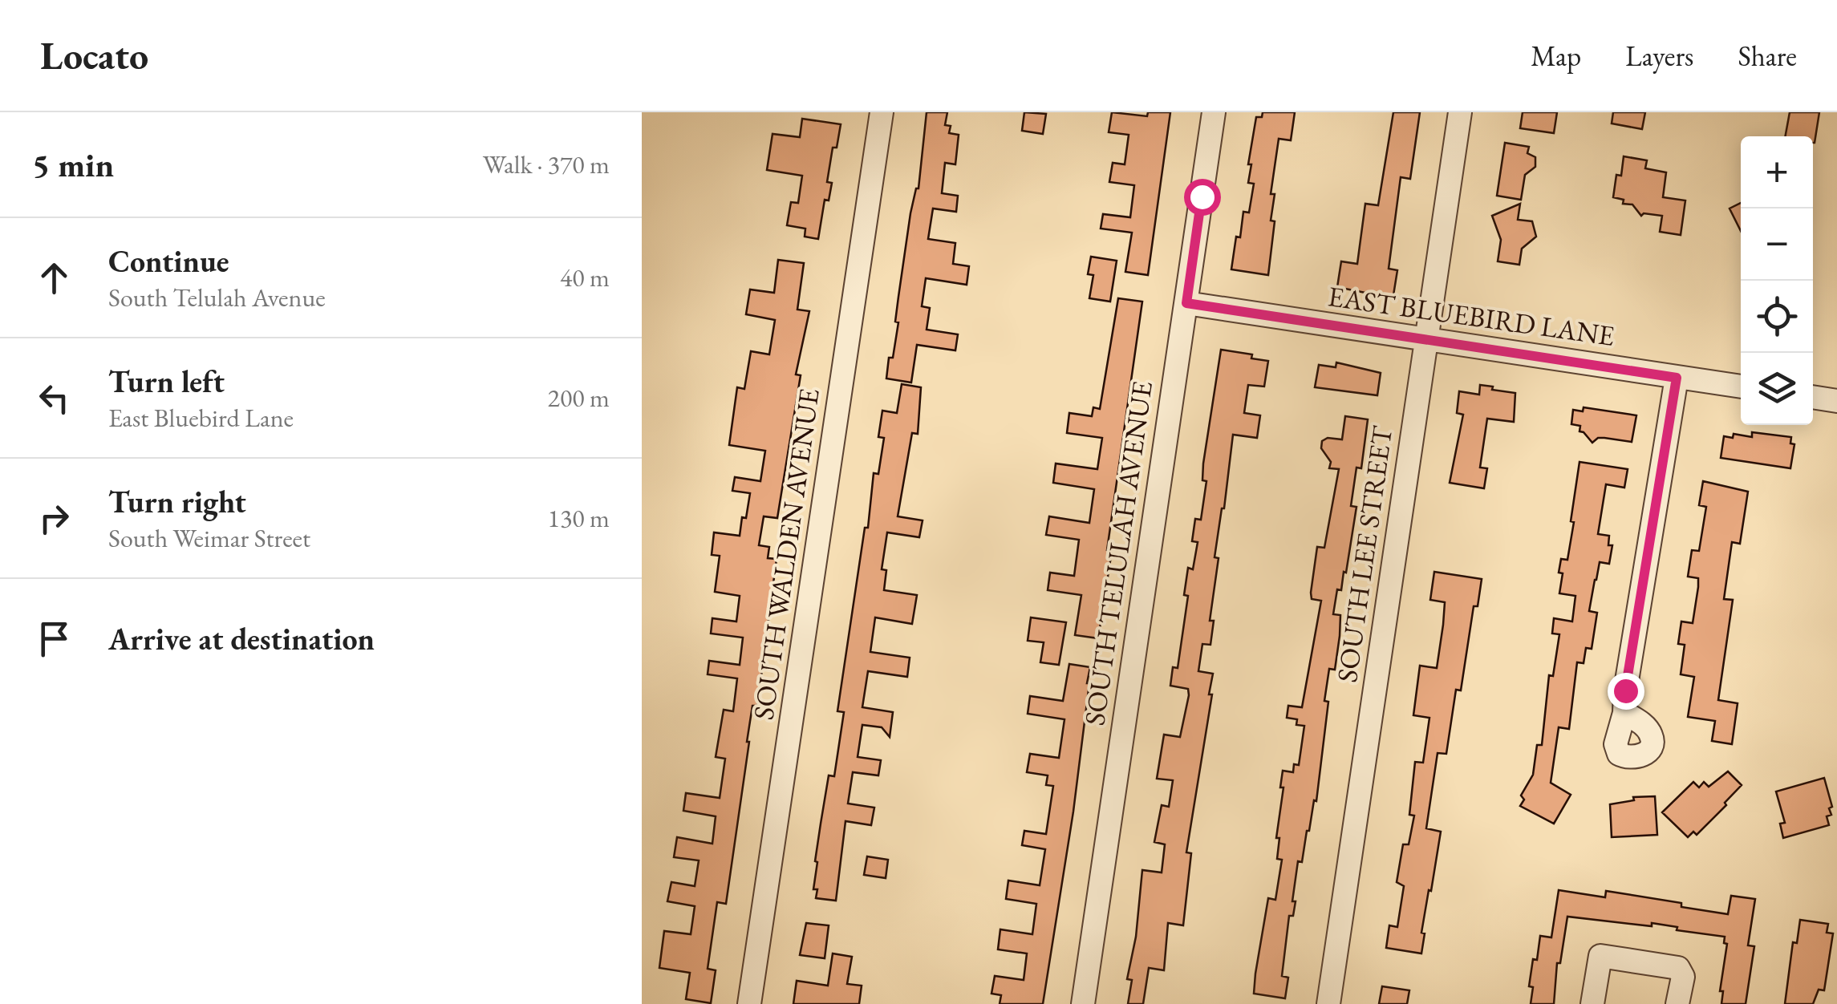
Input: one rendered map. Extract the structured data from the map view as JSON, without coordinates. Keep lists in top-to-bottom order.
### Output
{
  "streets": {
    "street": [
      "EAST BLUEBIRD LANE",
      "SOUTH TELULAH AVENUE",
      "SOUTH WALDEN AVENUE",
      "SOUTH LEE STREET"
    ]
  },
  "crossings": [
    ["EAST BLUEBIRD LANE", "SOUTH TELULAH AVENUE"],
    ["EAST BLUEBIRD LANE", "SOUTH LEE STREET"]
  ],
  "page": {
    "header": "Locato",
    "nav": ["Map", "Layers", "Share"],
    "heading": ["5 min", "Walk · 370 m"],
    "map_buttons": ["+", "−"],
    "list": [
      ["Continue", "South Telulah Avenue", "40 m"],
      ["Turn left", "East Bluebird Lane", "200 m"],
      ["Turn right", "South Weimar Street", "130 m"],
      "Arrive at destination"
    ]
  }
}
